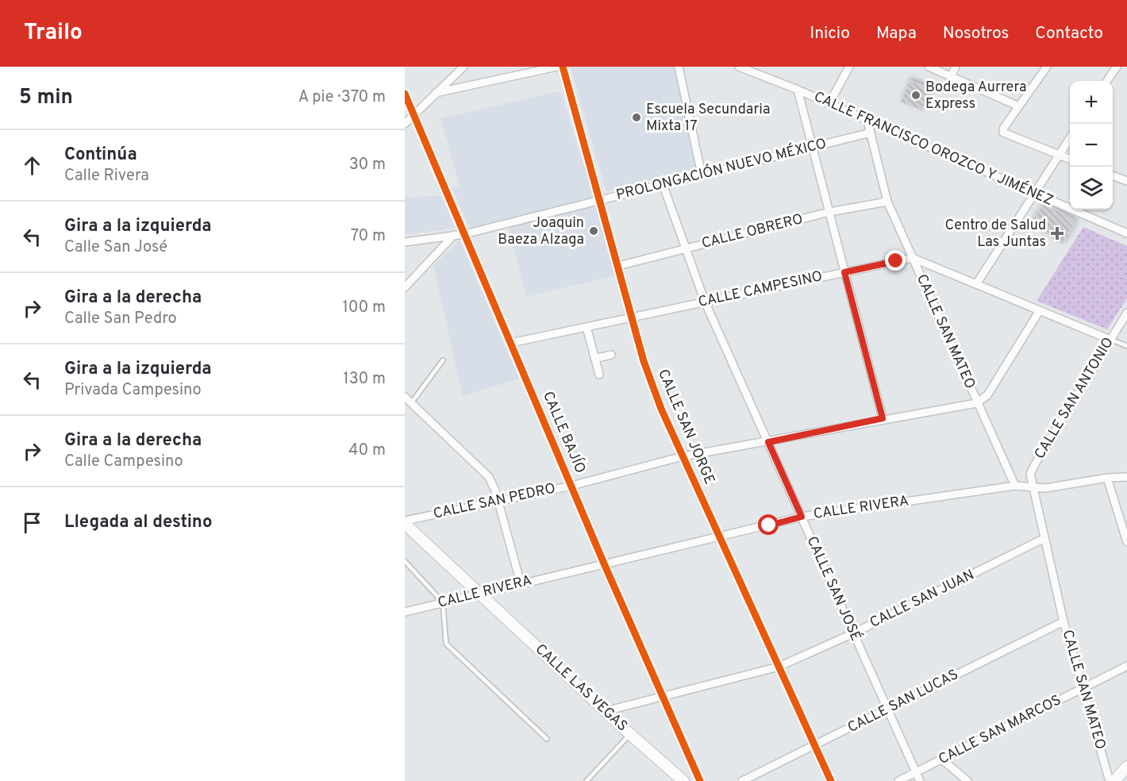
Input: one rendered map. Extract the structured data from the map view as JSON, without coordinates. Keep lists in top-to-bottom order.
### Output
{
  "streets": {
    "street": [
      "CALLE FRANCISCO OROZCO Y JIMÉNEZ",
      "PROLONGACIÓN NUEVO MÉXICO",
      "CALLE OBRERO",
      "CALLE CAMPESINO",
      "CALLE SAN MATEO",
      "CALLE SAN ANTONIO",
      "CALLE SAN JORGE",
      "CALLE BAJÍO",
      "CALLE SAN PEDRO",
      "CALLE RIVERA",
      "CALLE SAN JOSÉ",
      "CALLE SAN JUAN",
      "CALLE LAS VEGAS",
      "CALLE SAN LUCAS",
      "CALLE SAN MARCOS"
    ]
  },
  "crossings": [
    ["CALLE FRANCISCO OROZCO Y JIMÉNEZ", "CALLE SAN MATEO"],
    ["PROLONGACIÓN NUEVO MÉXICO", "CALLE SAN MATEO"],
    ["PROLONGACIÓN NUEVO MÉXICO", "CALLE SAN JORGE"],
    ["PROLONGACIÓN NUEVO MÉXICO", "CALLE BAJÍO"],
    ["PROLONGACIÓN NUEVO MÉXICO", "CALLE SAN JOSÉ"],
    ["CALLE OBRERO", "CALLE SAN MATEO"],
    ["CALLE OBRERO", "CALLE SAN JORGE"],
    ["CALLE OBRERO", "CALLE SAN JOSÉ"],
    ["CALLE CAMPESINO", "CALLE SAN MATEO"],
    ["CALLE CAMPESINO", "CALLE SAN JORGE"],
    ["CALLE CAMPESINO", "CALLE BAJÍO"],
    ["CALLE CAMPESINO", "CALLE SAN JOSÉ"],
    ["CALLE SAN MATEO", "CALLE SAN ANTONIO"],
    ["CALLE SAN MATEO", "CALLE SAN PEDRO"],
    ["CALLE SAN MATEO", "CALLE RIVERA"],
    ["CALLE SAN MATEO", "CALLE SAN JUAN"],
    ["CALLE SAN MATEO", "CALLE SAN LUCAS"],
    ["CALLE SAN MATEO", "CALLE SAN MARCOS"],
    ["CALLE SAN ANTONIO", "CALLE RIVERA"],
    ["CALLE SAN JORGE", "CALLE SAN PEDRO"],
    ["CALLE SAN JORGE", "CALLE RIVERA"],
    ["CALLE SAN JORGE", "CALLE SAN JUAN"],
    ["CALLE SAN JORGE", "CALLE SAN LUCAS"],
    ["CALLE BAJÍO", "CALLE SAN PEDRO"],
    ["CALLE BAJÍO", "CALLE RIVERA"],
    ["CALLE BAJÍO", "CALLE SAN JUAN"],
    ["CALLE SAN PEDRO", "CALLE SAN JOSÉ"],
    ["CALLE SAN PEDRO", "CALLE LAS VEGAS"],
    ["CALLE RIVERA", "CALLE SAN JOSÉ"],
    ["CALLE RIVERA", "CALLE LAS VEGAS"],
    ["CALLE SAN JOSÉ", "CALLE SAN JUAN"],
    ["CALLE SAN JOSÉ", "CALLE SAN LUCAS"],
    ["CALLE SAN JOSÉ", "CALLE SAN MARCOS"],
    ["CALLE SAN JUAN", "CALLE LAS VEGAS"]
  ],
  "places": {
    "other": ["Bodega Aurrera Express", "Escuela Secundaria Mixta 17", "Joaquin Baeza Alzaga"],
    "health": ["Centro de Salud Las Juntas"]
  },
  "page": {
    "header": "Trailo",
    "nav": [
      "Inicio",
      "Mapa",
      "Nosotros",
      "Contacto"
    ],
    "heading": ["5 min", "A pie · 370 m"],
    "map_buttons": ["+", "−"],
    "list": [
      ["Continúa", "Calle Rivera", "30 m"],
      ["Gira a la izquierda", "Calle San José", "70 m"],
      ["Gira a la derecha", "Calle San Pedro", "100 m"],
      ["Gira a la izquierda", "Privada Campesino", "130 m"],
      ["Gira a la derecha", "Calle Campesino", "40 m"],
      "Llegada al destino"
    ]
  }
}
